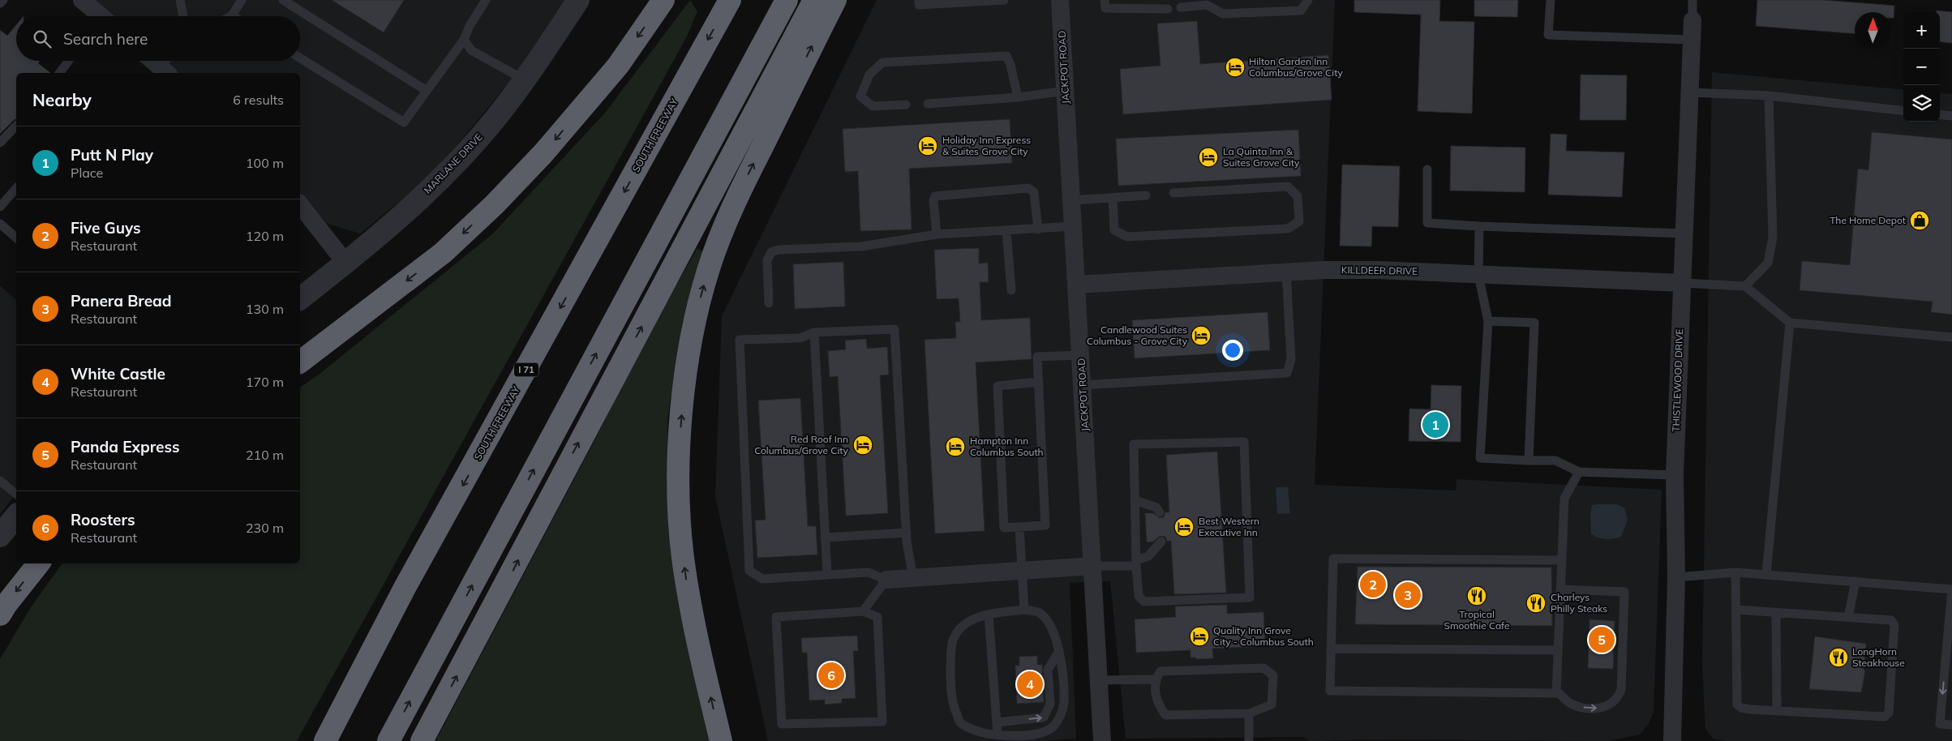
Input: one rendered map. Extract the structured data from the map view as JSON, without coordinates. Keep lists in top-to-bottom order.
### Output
{
  "streets": {
    "highway": ["SOUTH FREEWAY", "I 71"],
    "street": [
      "JACKPOT ROAD",
      "MARLANE DRIVE",
      "KILLDEER DRIVE",
      "THISTLEWOOD DRIVE"
    ]
  },
  "crossings": [
    ["JACKPOT ROAD", "KILLDEER DRIVE"],
    ["KILLDEER DRIVE", "THISTLEWOOD DRIVE"]
  ],
  "places": {
    "hotel": [
      "Hilton Garden Inn Columbus/Grove City",
      "Holiday Inn Express & Suites Grove City",
      "La Quinta Inn & Suites Grove City",
      "Candlewood Suites Columbus - Grove City",
      "Red Roof Inn Columbus/Grove City",
      "Hampton Inn Columbus South",
      "Best Western Executive Inn",
      "Quality Inn Grove City - Columbus South"
    ],
    "shop": ["The Home Depot"],
    "restaurant": ["Tropical Smoothie Cafe", "Charleys Philly Steaks", "LongHorn Steakhouse"]
  },
  "north": "top",
  "page": {
    "map_buttons": ["+", "−"],
    "search": "Search here",
    "heading": ["Nearby", "6 results"],
    "list": [
      {
        "mark": "1",
        "name": "Putt N Play",
        "note": "Place",
        "value": "100 m"
      },
      {
        "mark": "2",
        "name": "Five Guys",
        "note": "Restaurant",
        "value": "120 m"
      },
      {
        "mark": "3",
        "name": "Panera Bread",
        "note": "Restaurant",
        "value": "130 m"
      },
      {
        "mark": "4",
        "name": "White Castle",
        "note": "Restaurant",
        "value": "170 m"
      },
      {
        "mark": "5",
        "name": "Panda Express",
        "note": "Restaurant",
        "value": "210 m"
      },
      {
        "mark": "6",
        "name": "Roosters",
        "note": "Restaurant",
        "value": "230 m"
      }
    ],
    "pins": [
      "1",
      "2",
      "3",
      "5",
      "6",
      "4"
    ]
  }
}
